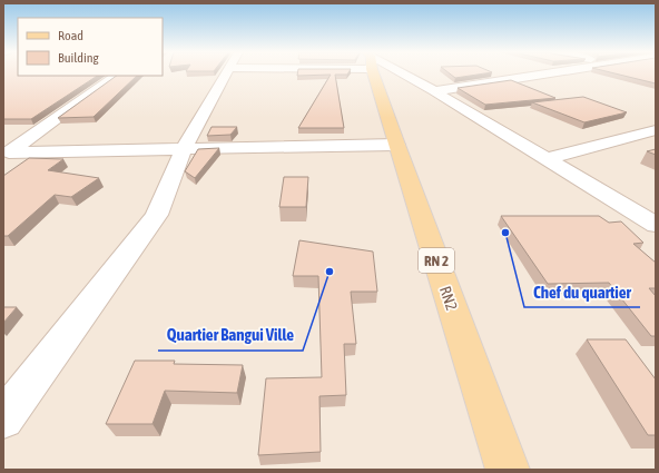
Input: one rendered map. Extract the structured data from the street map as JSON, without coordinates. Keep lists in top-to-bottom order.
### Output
{
  "streets": {
    "main road": ["RN 2", "RN2"]
  },
  "places": ["Chef du quartier", "Quartier Bangui Ville"],
  "legend": ["Road", "Building"]
}
